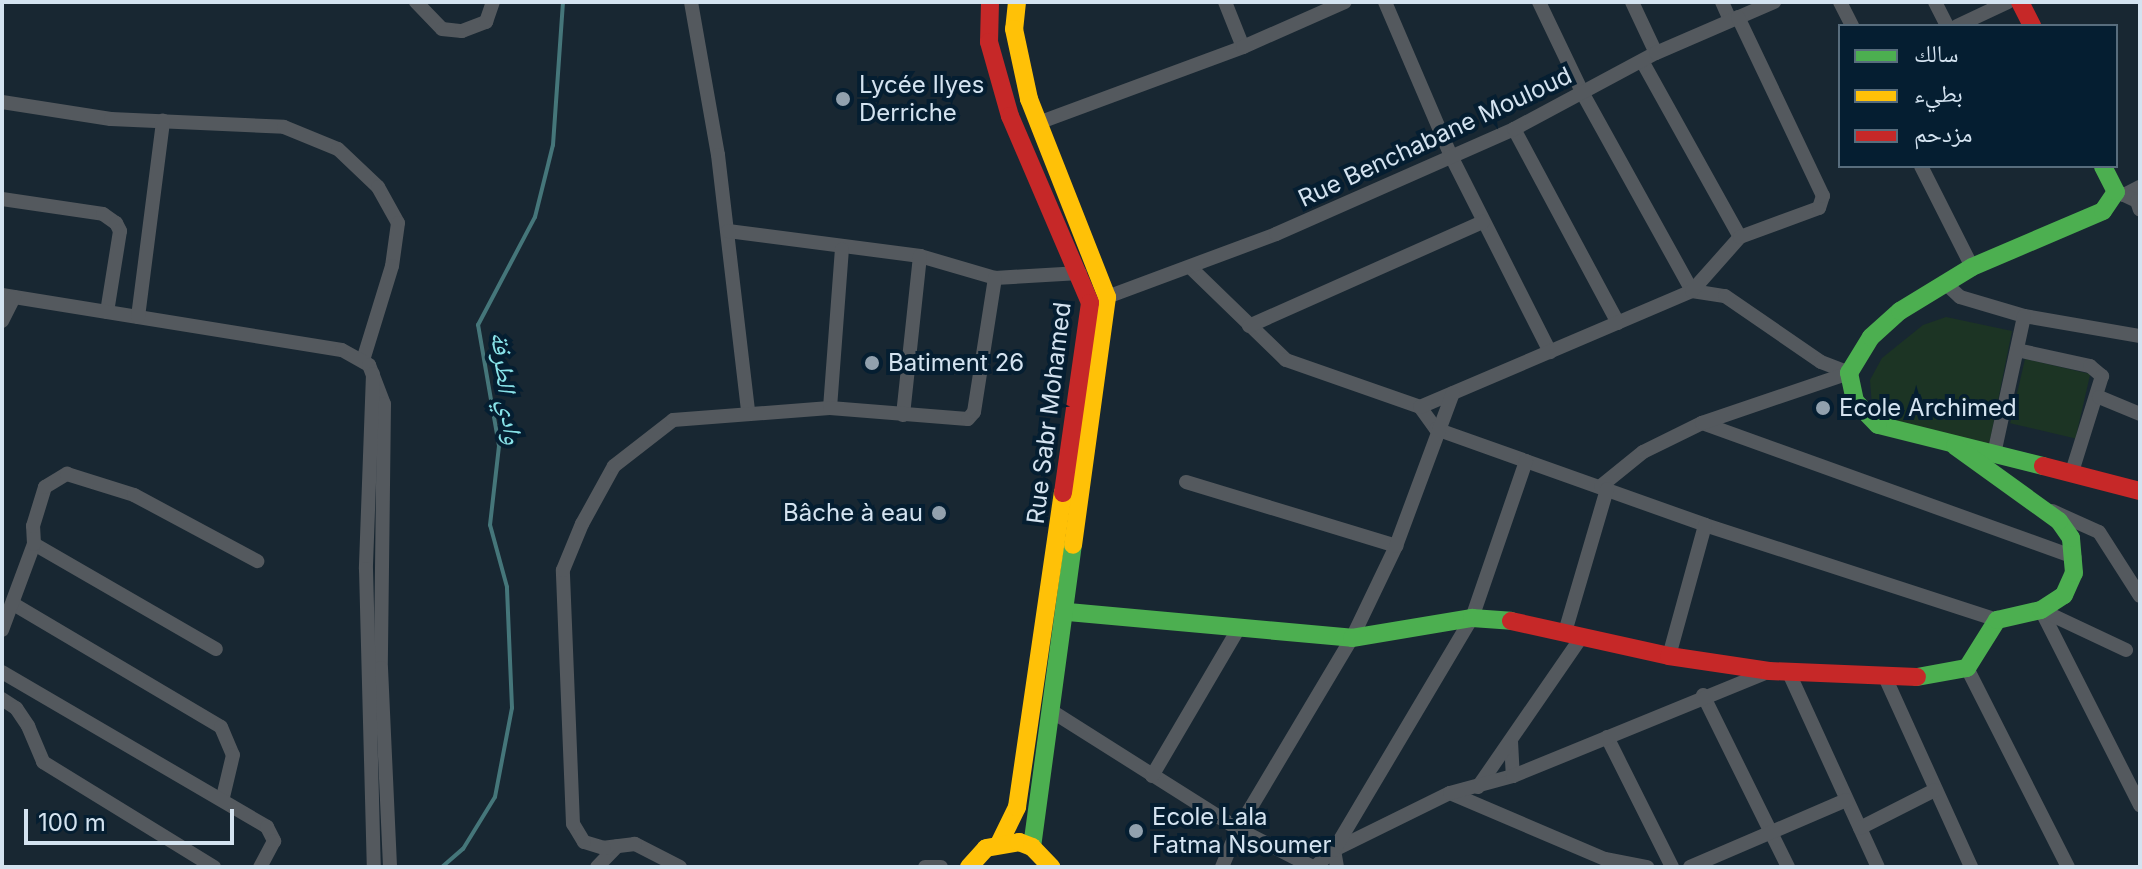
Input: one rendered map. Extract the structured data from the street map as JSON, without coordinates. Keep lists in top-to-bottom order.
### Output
{
  "streets": {
    "main road": ["Rue Sabr Mohamed"],
    "street": ["Rue Benchabane Mouloud"]
  },
  "water": ["وادي الطرفة"],
  "places": [
    "Lycée Ilyes Derriche",
    "Batiment 26",
    "Ecole Archimed",
    "Bâche à eau",
    "Ecole Lala Fatma Nsoumer"
  ],
  "legend": ["سالك", "بطيء", "مزدحم"],
  "scale_bar": "100 m"
}
